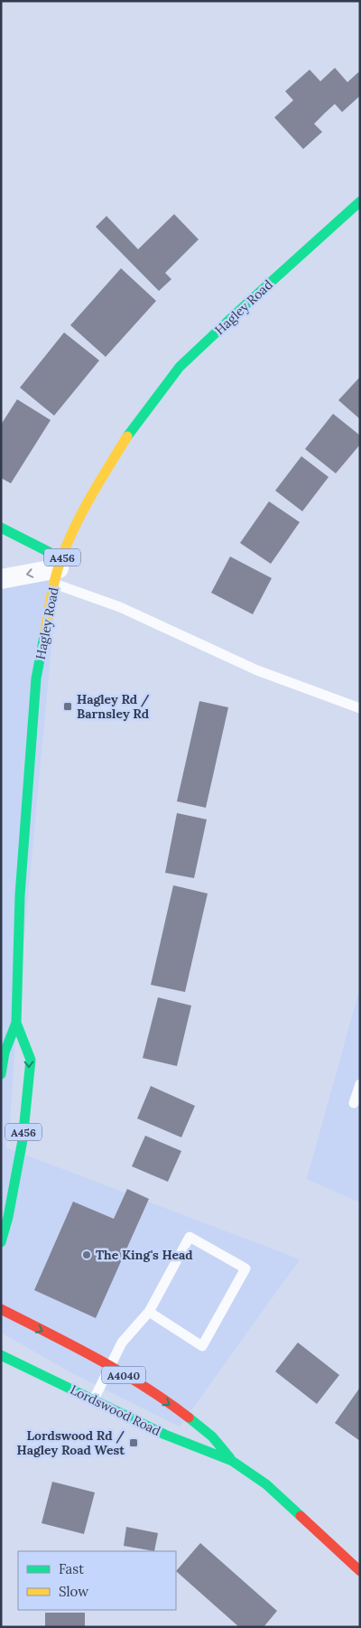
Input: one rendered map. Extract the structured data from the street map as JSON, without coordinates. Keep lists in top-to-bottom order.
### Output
{
  "streets": {
    "main road": [
      "Hagley Road",
      "A456",
      "A4040",
      "Lordswood Road"
    ]
  },
  "places": {
    "transit": ["Hagley Rd / Barnsley Rd", "Lordswood Rd / Hagley Road West"],
    "other": ["The King's Head"]
  },
  "legend": ["Fast", "Slow"]
}
